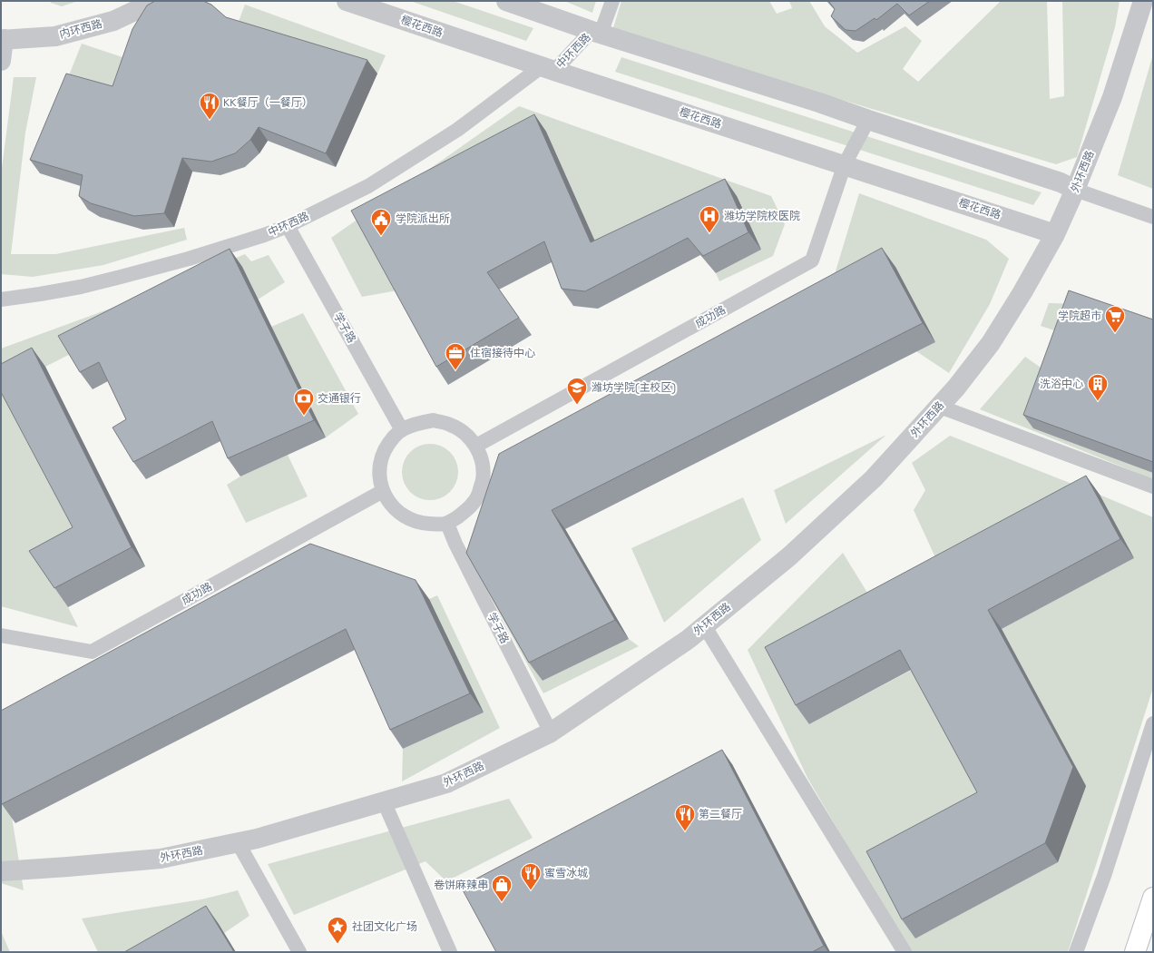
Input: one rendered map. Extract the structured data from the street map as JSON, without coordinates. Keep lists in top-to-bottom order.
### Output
{
  "streets": {
    "street": ["樱花西路", "内环西路", "外环西路"],
    "lane": ["中环西路", "成功路", "学子路"]
  },
  "crossings": [
    ["樱花西路", "中环西路"],
    ["樱花西路", "外环西路"],
    ["樱花西路", "成功路"],
    ["中环西路", "学子路"],
    ["外环西路", "学子路"],
    ["成功路", "学子路"]
  ],
  "places": {
    "restaurant": ["KK餐厅（一餐厅）", "第二餐厅", "蜜雪冰城"],
    "hospital": ["潍坊学院校医院"],
    "public building": ["学院派出所"],
    "supermarket": ["学院超市"],
    "office": ["住宿接待中心"],
    "building": ["洗浴中心"],
    "school or university": ["潍坊学院(主校区)"],
    "bank": ["交通银行"],
    "shop": ["卷饼麻辣串"],
    "place": ["社团文化广场"]
  }
}
